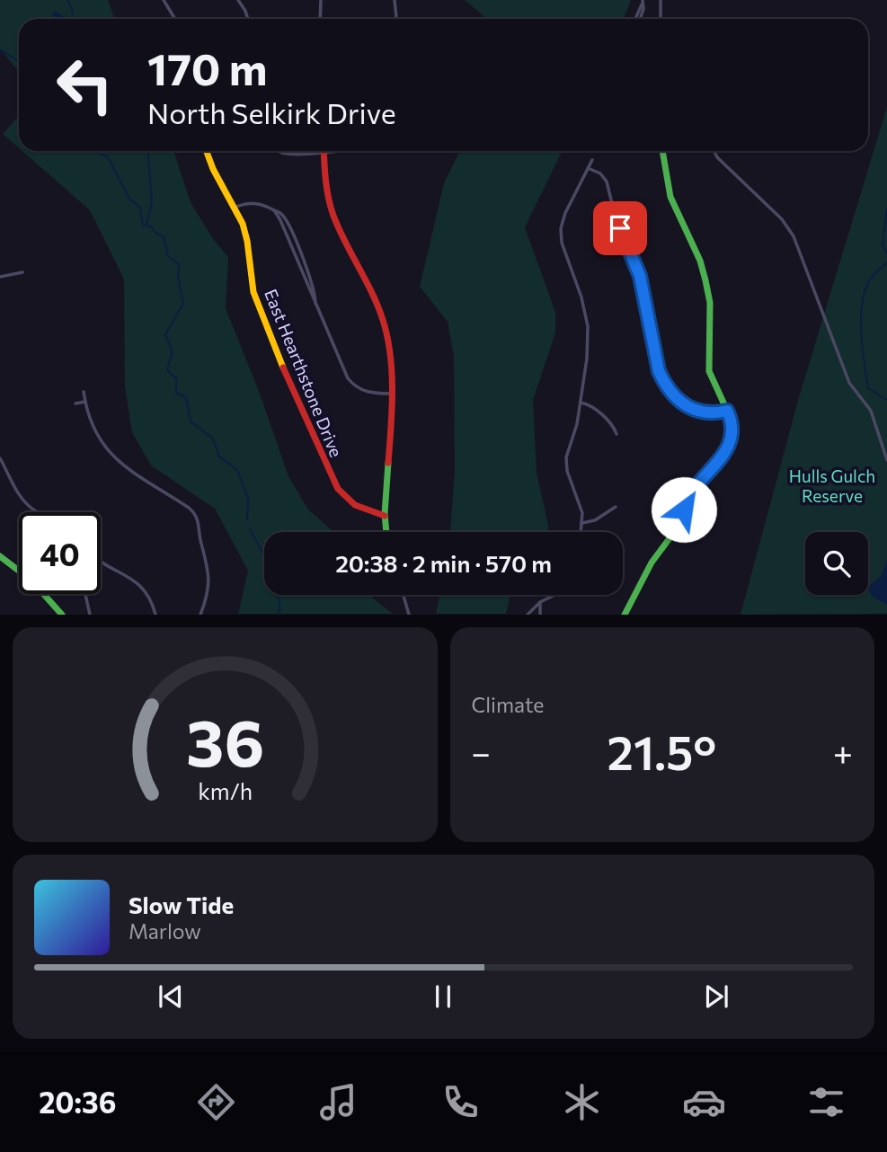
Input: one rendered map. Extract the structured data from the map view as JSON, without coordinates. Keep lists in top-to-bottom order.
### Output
{
  "streets": {
    "street": ["East Hearthstone Drive"]
  },
  "parks": ["Hulls Gulch Reserve"],
  "page": {
    "turn": ["170 m", "North Selkirk Drive"],
    "limit": "40",
    "trip": "20:38 · 2 min · 570 m",
    "tile": "Climate",
    "heat": ["−", "21.5°", "+"],
    "song": ["Slow Tide", "Marlow"],
    "tabs": "20:36",
    "gauge": ["36", "km/h"]
  }
}
